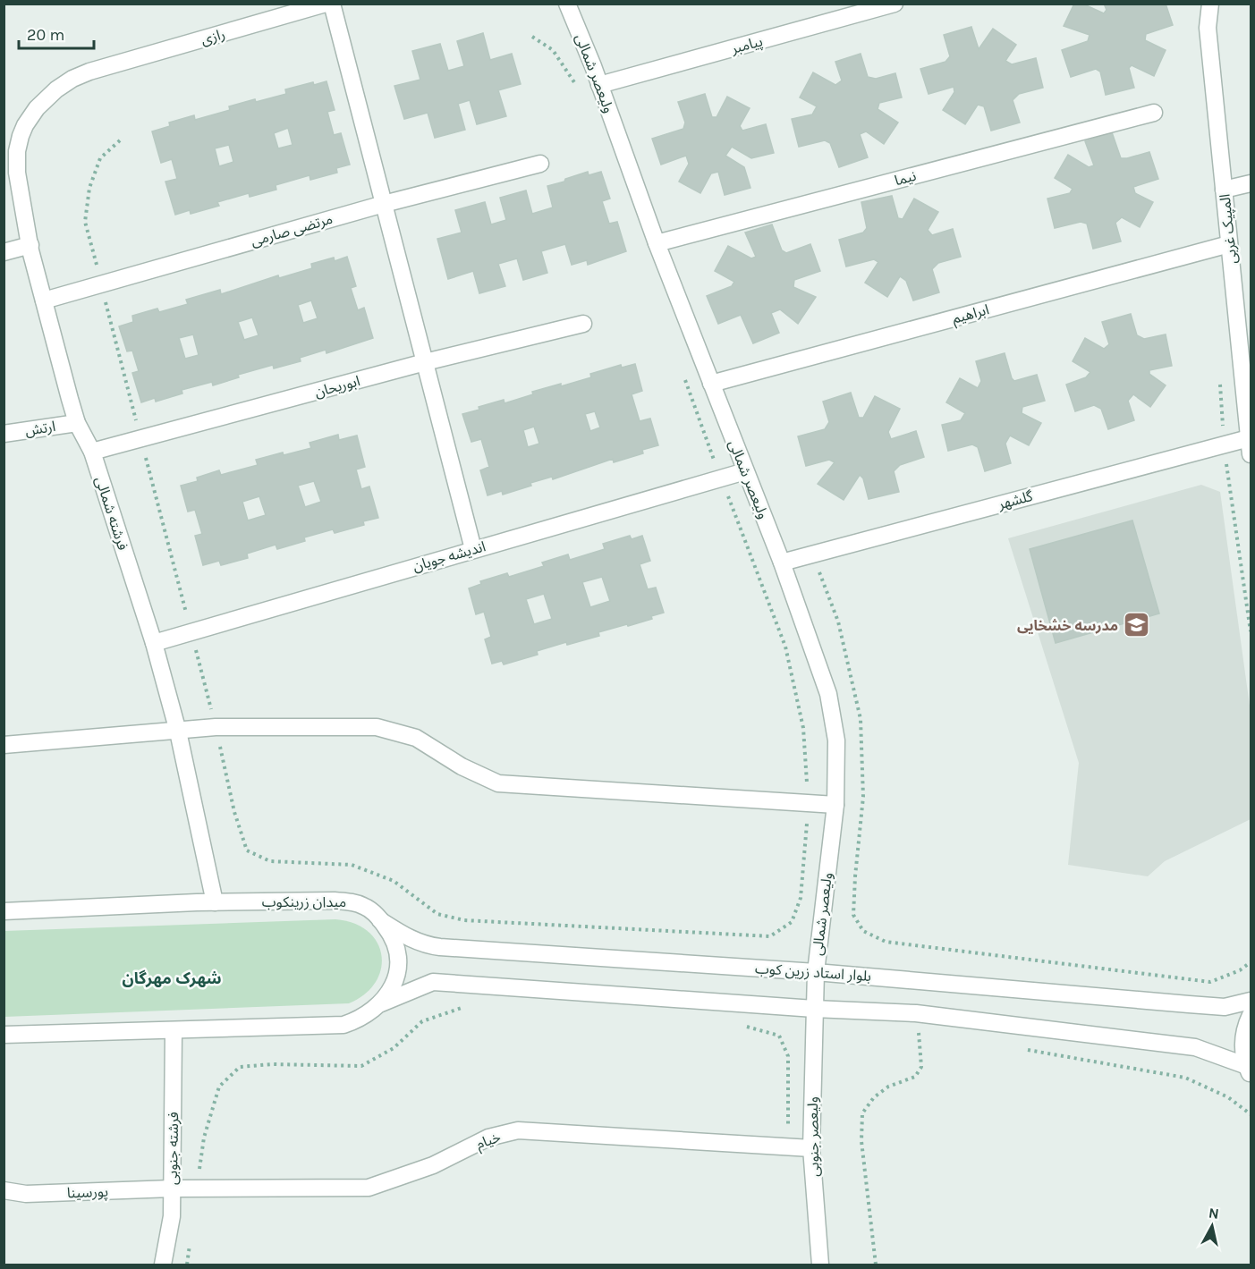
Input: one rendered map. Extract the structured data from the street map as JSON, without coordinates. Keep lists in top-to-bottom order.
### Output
{
  "streets": {
    "street": [
      "رازی",
      "پیامبر",
      "ولیعصر شمالی",
      "نیما",
      "المپیک غربی",
      "مرتضی صارمی",
      "ابراهیم",
      "ابوریحان",
      "ارتش",
      "گلشهر",
      "فرشته شمالی",
      "اندیشه جویان",
      "میدان زرینکوب",
      "بلوار استاد زرین کوب",
      "ولیعصر جنوبی",
      "خیام",
      "فرشته جنوبی",
      "پورسینا"
    ]
  },
  "crossings": [
    ["رازی", "فرشته شمالی"],
    ["پیامبر", "ولیعصر شمالی"],
    ["ولیعصر شمالی", "نیما"],
    ["ولیعصر شمالی", "ابراهیم"],
    ["ولیعصر شمالی", "گلشهر"],
    ["ولیعصر شمالی", "اندیشه جویان"],
    ["ولیعصر شمالی", "بلوار استاد زرین کوب"],
    ["ولیعصر شمالی", "ولیعصر جنوبی"],
    ["المپیک غربی", "ابراهیم"],
    ["المپیک غربی", "گلشهر"],
    ["مرتضی صارمی", "فرشته شمالی"],
    ["ابوریحان", "فرشته شمالی"],
    ["ارتش", "فرشته شمالی"],
    ["فرشته شمالی", "اندیشه جویان"],
    ["فرشته شمالی", "میدان زرینکوب"],
    ["میدان زرینکوب", "بلوار استاد زرین کوب"],
    ["میدان زرینکوب", "فرشته جنوبی"],
    ["ولیعصر جنوبی", "خیام"],
    ["خیام", "فرشته جنوبی"],
    ["خیام", "پورسینا"],
    ["فرشته جنوبی", "پورسینا"]
  ],
  "districts": ["شهرک مهرگان"],
  "places": {
    "school or university": ["مدرسه خشخایی"]
  },
  "scale_bar": "20 m",
  "north": "top"
}
